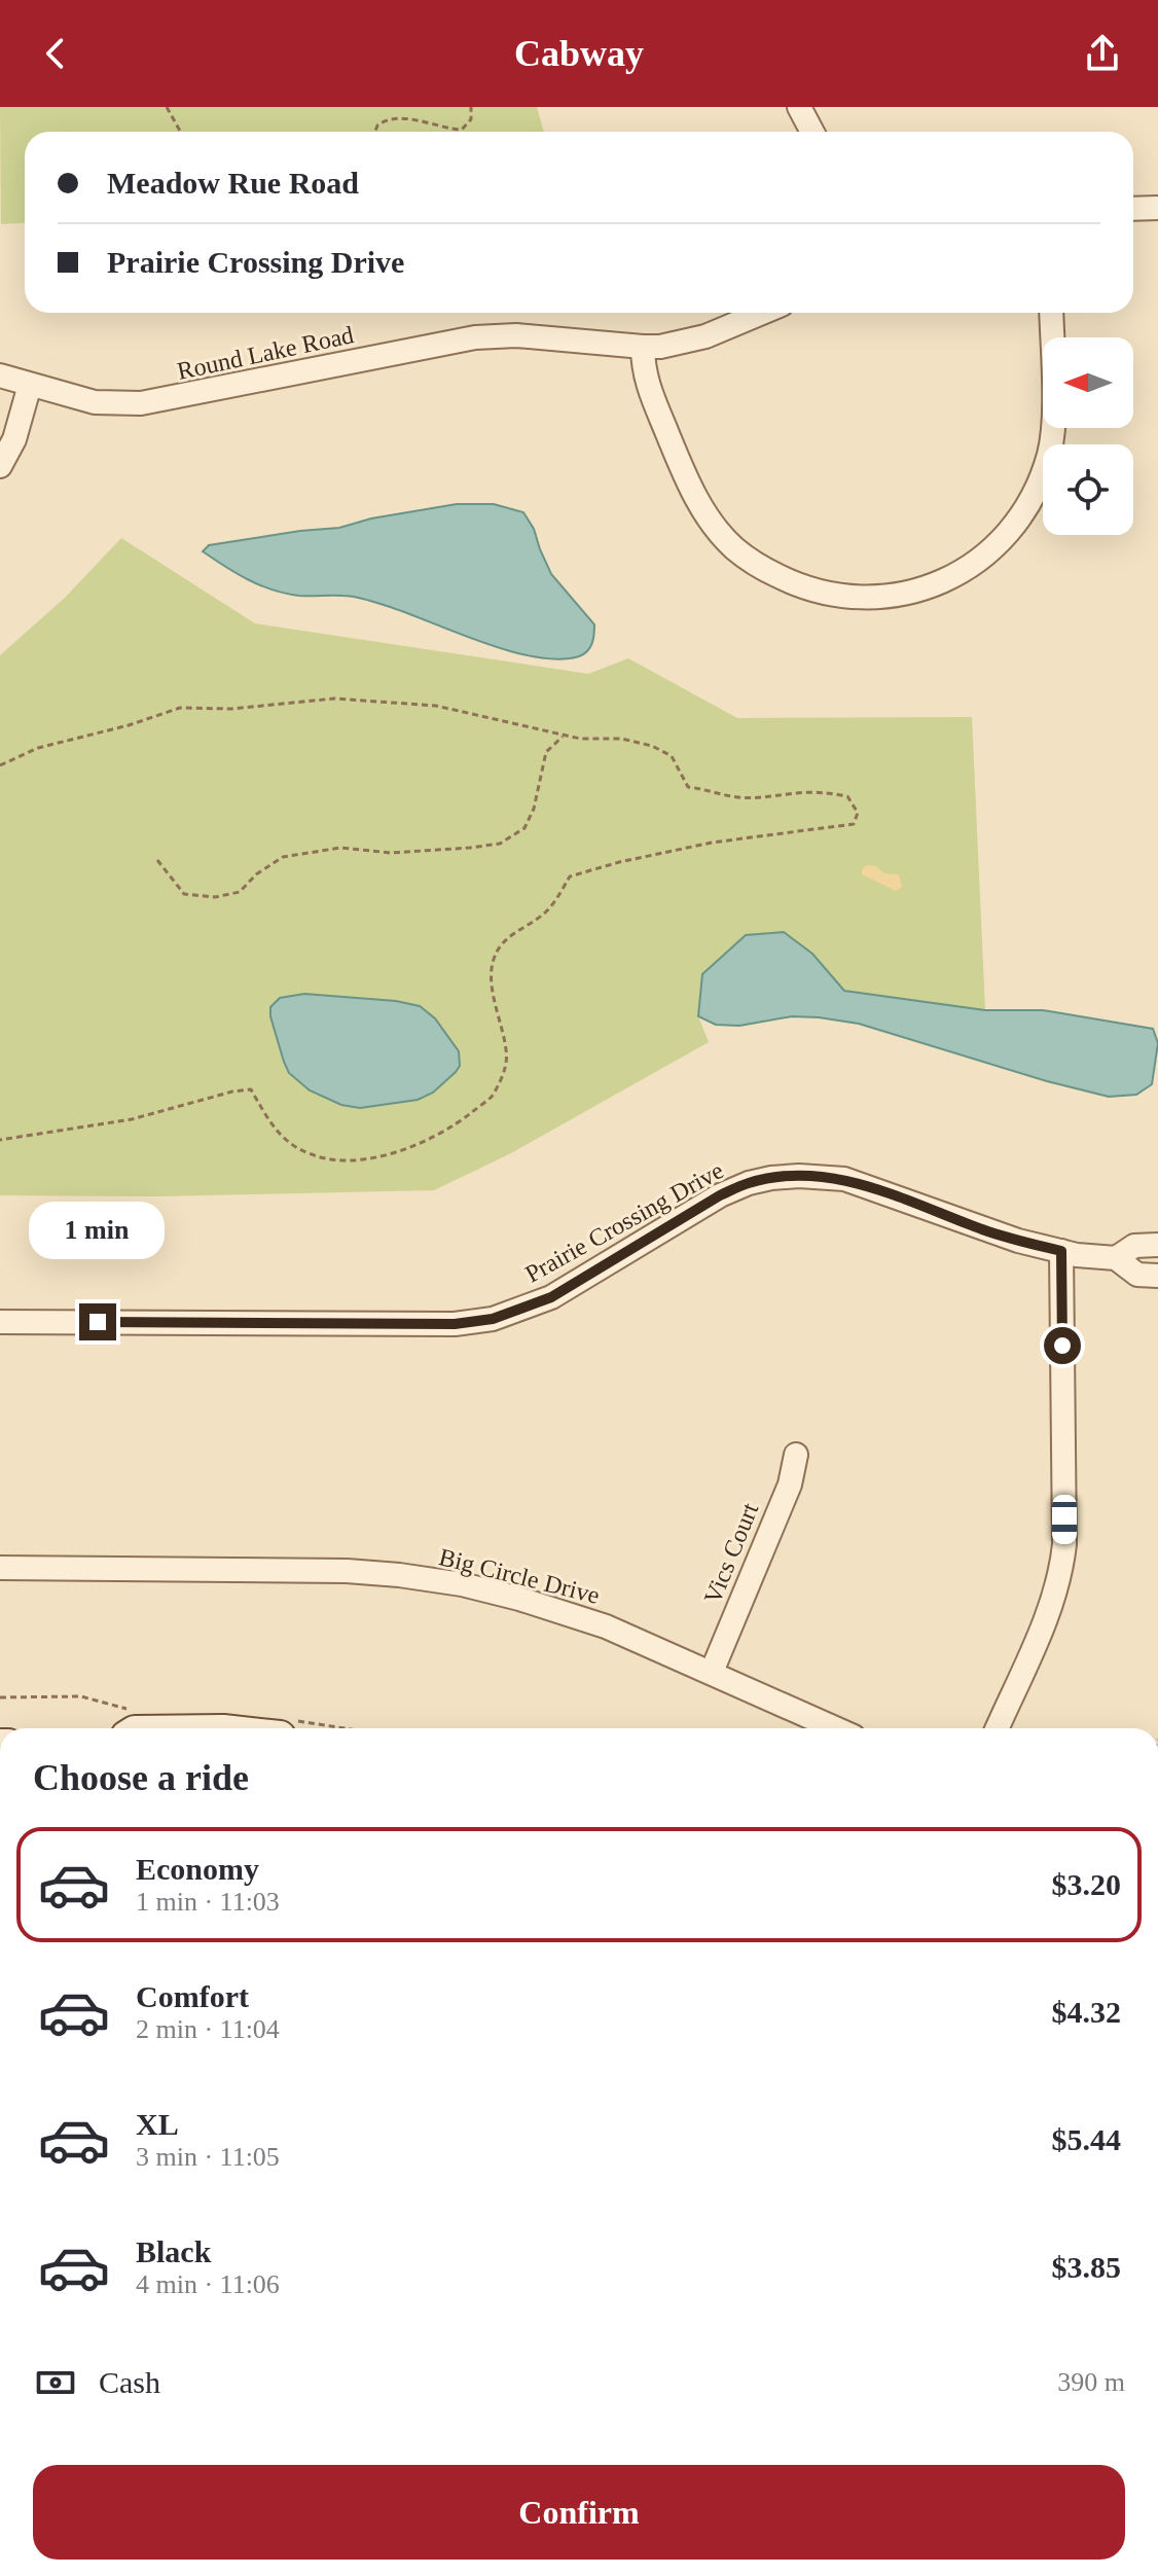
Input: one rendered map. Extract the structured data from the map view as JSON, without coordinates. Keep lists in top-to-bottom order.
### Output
{
  "streets": {
    "street": [
      "Round Lake Road",
      "Prairie Crossing Drive",
      "Vics Court",
      "Big Circle Drive"
    ]
  },
  "crossings": [
    ["Vics Court", "Big Circle Drive"]
  ],
  "north": "left",
  "page": {
    "header": "Cabway",
    "banner": ["Meadow Rue Road", "Prairie Crossing Drive"],
    "bubble": "1 min",
    "heading": "Choose a ride",
    "list": [
      {
        "name": "Economy",
        "note": "1 min · 11:03",
        "value": "$3.20"
      },
      {
        "name": "Comfort",
        "note": "2 min · 11:04",
        "value": "$4.32"
      },
      {
        "name": "XL",
        "note": "3 min · 11:05",
        "value": "$5.44"
      },
      {
        "name": "Black",
        "note": "4 min · 11:06",
        "value": "$3.85"
      }
    ],
    "pay": ["Cash", "390 m"],
    "buttons": "Confirm"
  }
}
